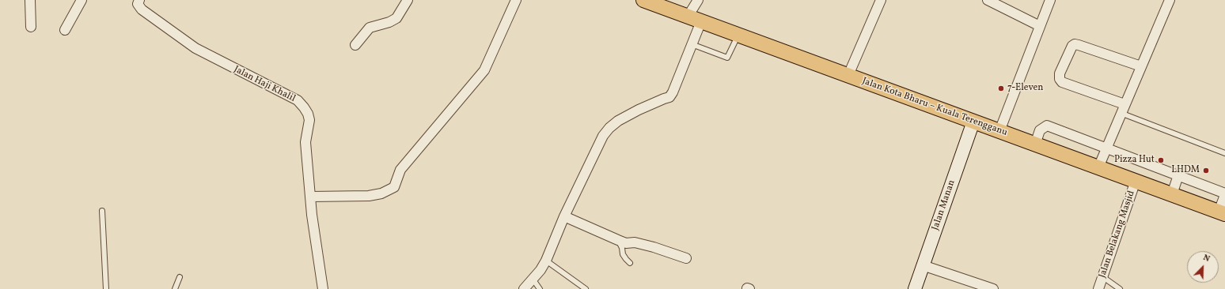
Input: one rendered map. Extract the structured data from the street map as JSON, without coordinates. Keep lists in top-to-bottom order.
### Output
{
  "streets": {
    "main road": ["Jalan Kota Bharu – Kuala Terengganu", "Jalan Manan"],
    "street": ["Jalan Haji Khalil", "Jalan Belakang Masjid"]
  },
  "crossings": [
    ["Jalan Kota Bharu – Kuala Terengganu", "Jalan Manan"],
    ["Jalan Kota Bharu – Kuala Terengganu", "Jalan Belakang Masjid"]
  ],
  "places": ["7-Eleven", "Pizza Hut", "LHDM"],
  "north": "top right"
}
